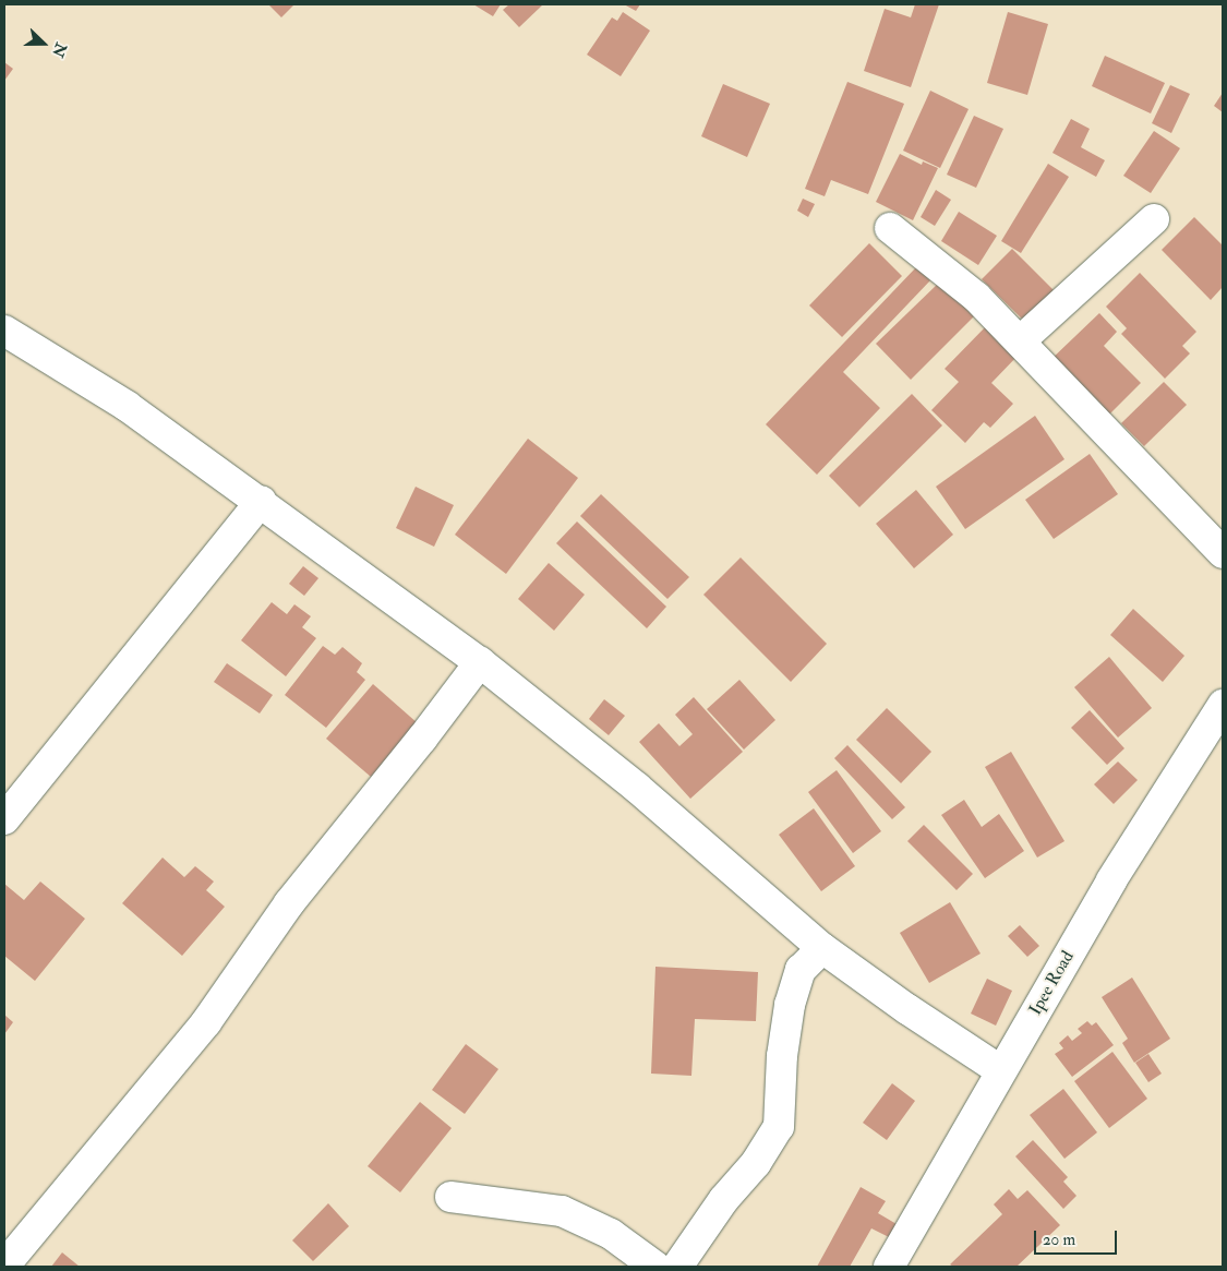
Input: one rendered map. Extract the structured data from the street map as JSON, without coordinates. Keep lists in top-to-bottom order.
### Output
{
  "streets": {
    "street": ["Ipee Road"]
  },
  "scale_bar": "20 m",
  "north": "right"
}
